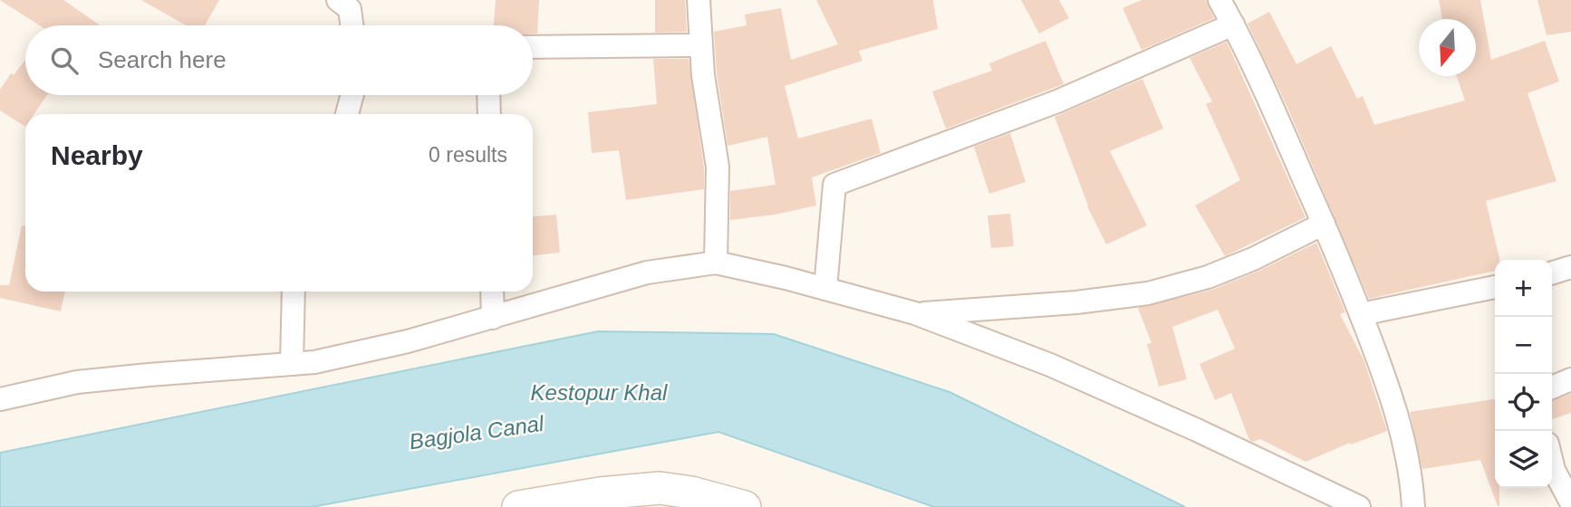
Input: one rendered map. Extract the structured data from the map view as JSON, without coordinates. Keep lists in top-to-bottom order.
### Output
{
  "water": ["Kestopur Khal", "Bagjola Canal"],
  "north": "bottom",
  "page": {
    "search": "Search here",
    "heading": ["Nearby", "0 results"],
    "map_buttons": ["+", "−"]
  }
}
